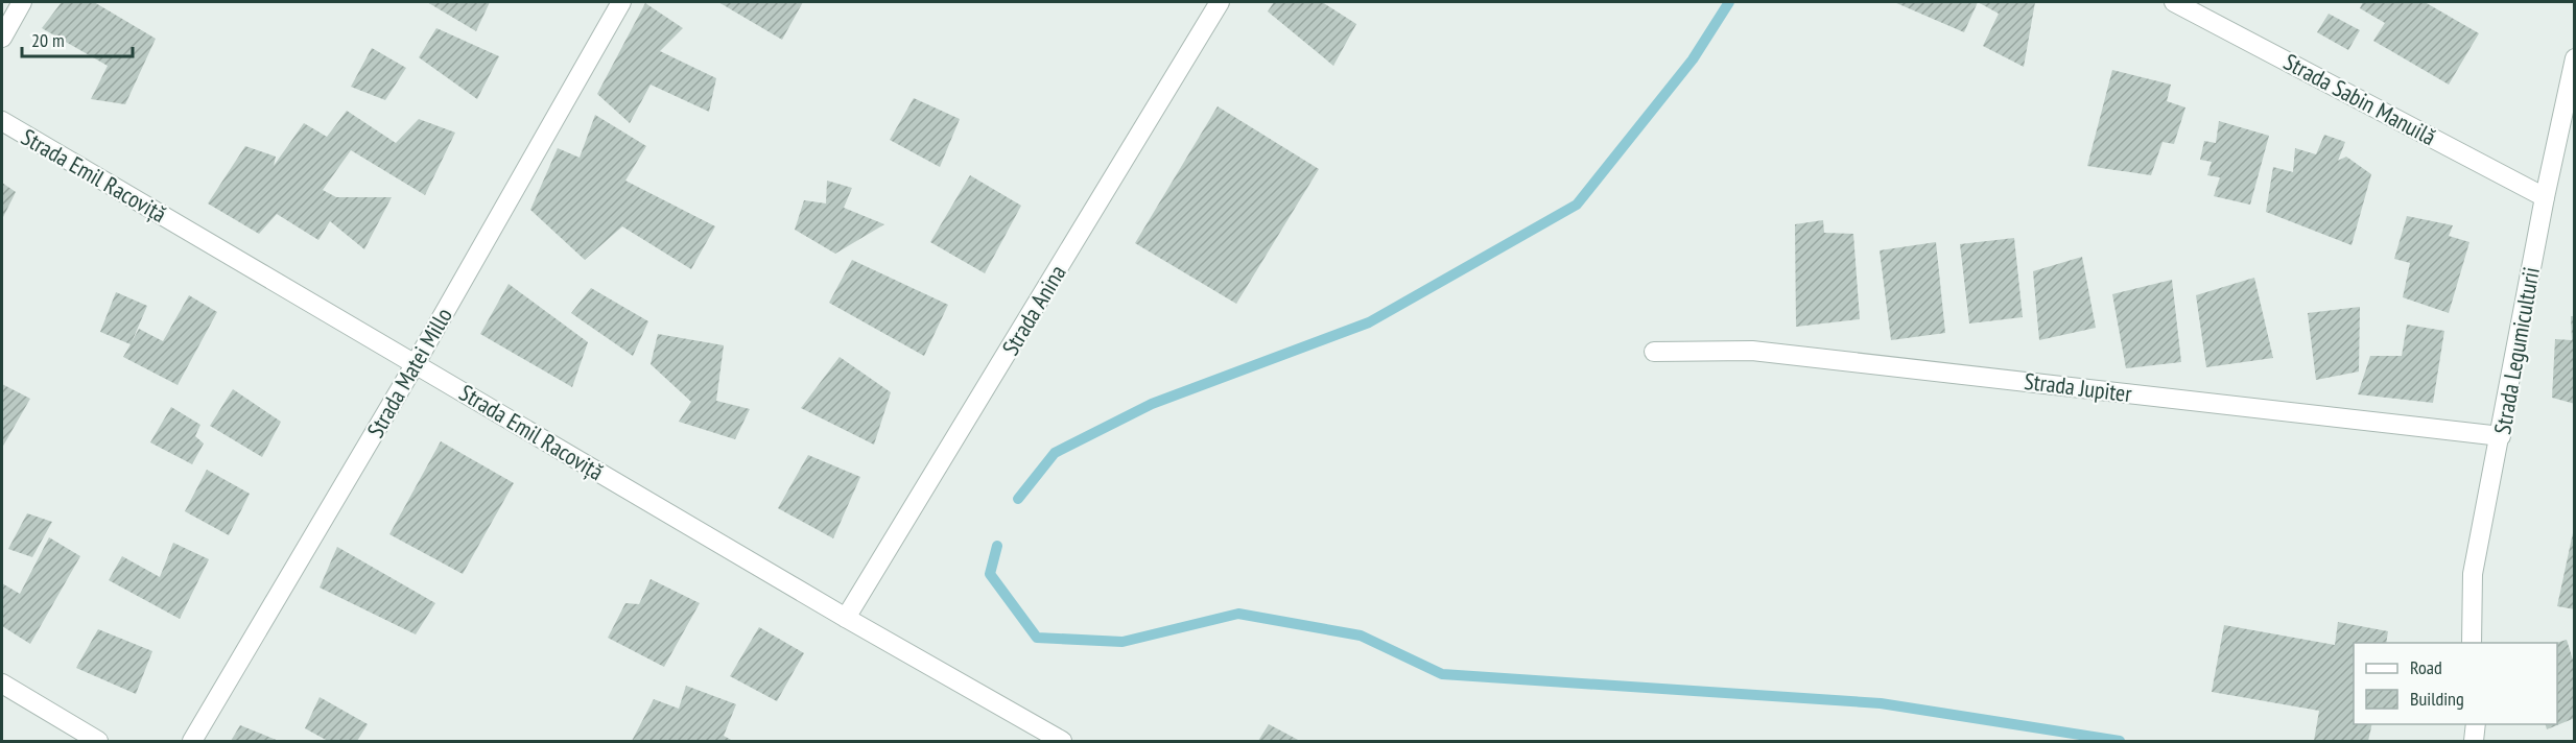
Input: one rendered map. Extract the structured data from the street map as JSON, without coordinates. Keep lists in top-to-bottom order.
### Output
{
  "streets": {
    "street": [
      "Strada Sabin Manuilă",
      "Strada Emil Racoviță",
      "Strada Anina",
      "Strada Legumiculturii",
      "Strada Matei Millo",
      "Strada Jupiter"
    ]
  },
  "crossings": [
    ["Strada Sabin Manuilă", "Strada Legumiculturii"],
    ["Strada Emil Racoviță", "Strada Anina"],
    ["Strada Emil Racoviță", "Strada Matei Millo"],
    ["Strada Legumiculturii", "Strada Jupiter"]
  ],
  "legend": ["Road", "Building"],
  "scale_bar": "20 m"
}
